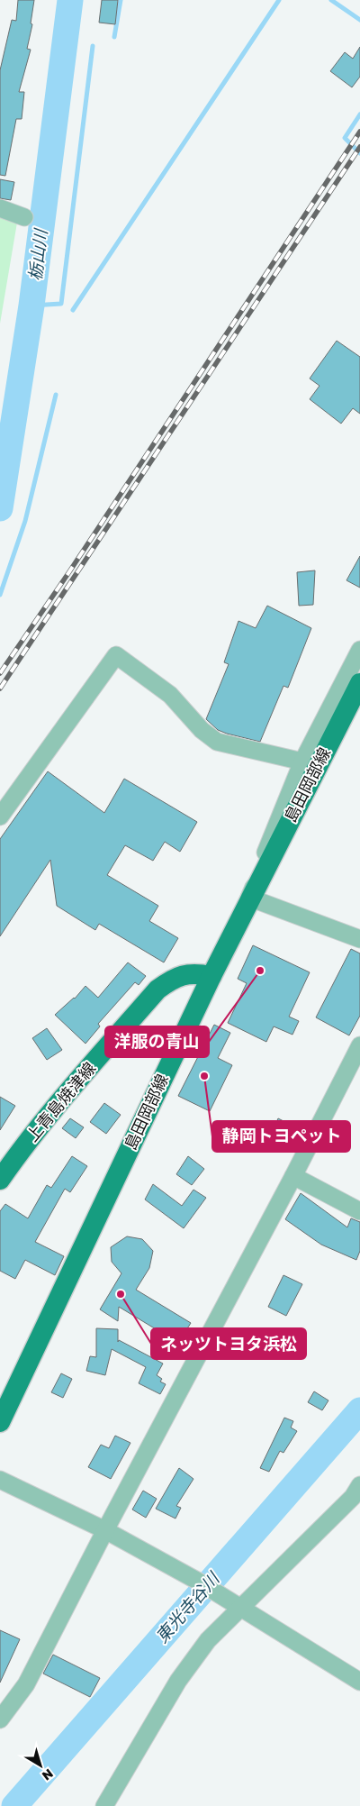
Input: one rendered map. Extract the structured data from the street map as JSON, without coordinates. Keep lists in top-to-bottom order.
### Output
{
  "streets": {
    "main road": ["島田岡部線", "上青島焼津線"]
  },
  "crossings": [
    ["島田岡部線", "上青島焼津線"]
  ],
  "water": ["栃山川", "東光寺谷川"],
  "places": ["洋服の青山", "静岡トヨペット", "ネッツトヨタ浜松"],
  "north": "bottom right"
}
